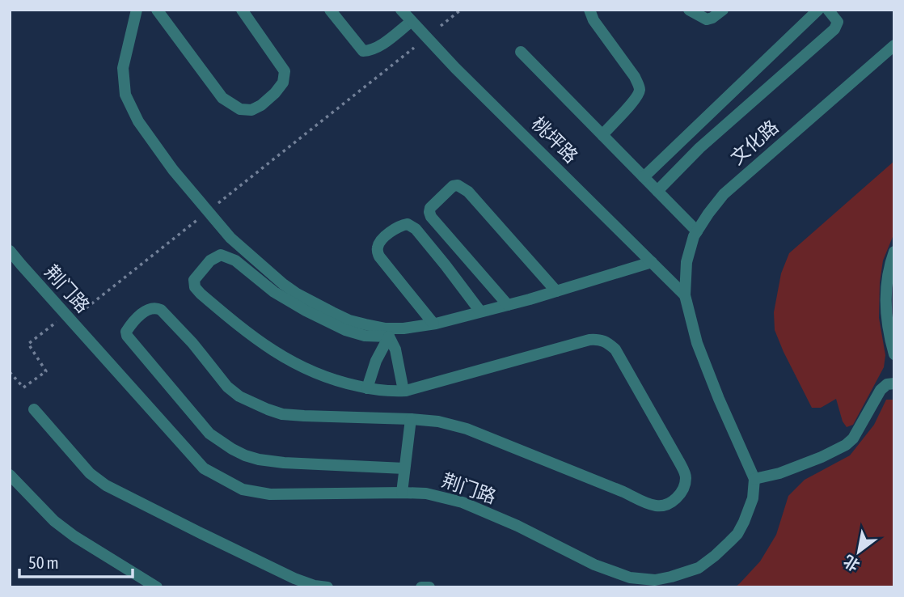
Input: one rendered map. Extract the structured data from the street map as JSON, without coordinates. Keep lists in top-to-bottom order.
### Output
{
  "streets": {
    "street": ["桃坪路", "文化路", "荆门路"]
  },
  "crossings": [
    ["桃坪路", "文化路"]
  ],
  "scale_bar": "50 m",
  "north": "bottom left"
}
